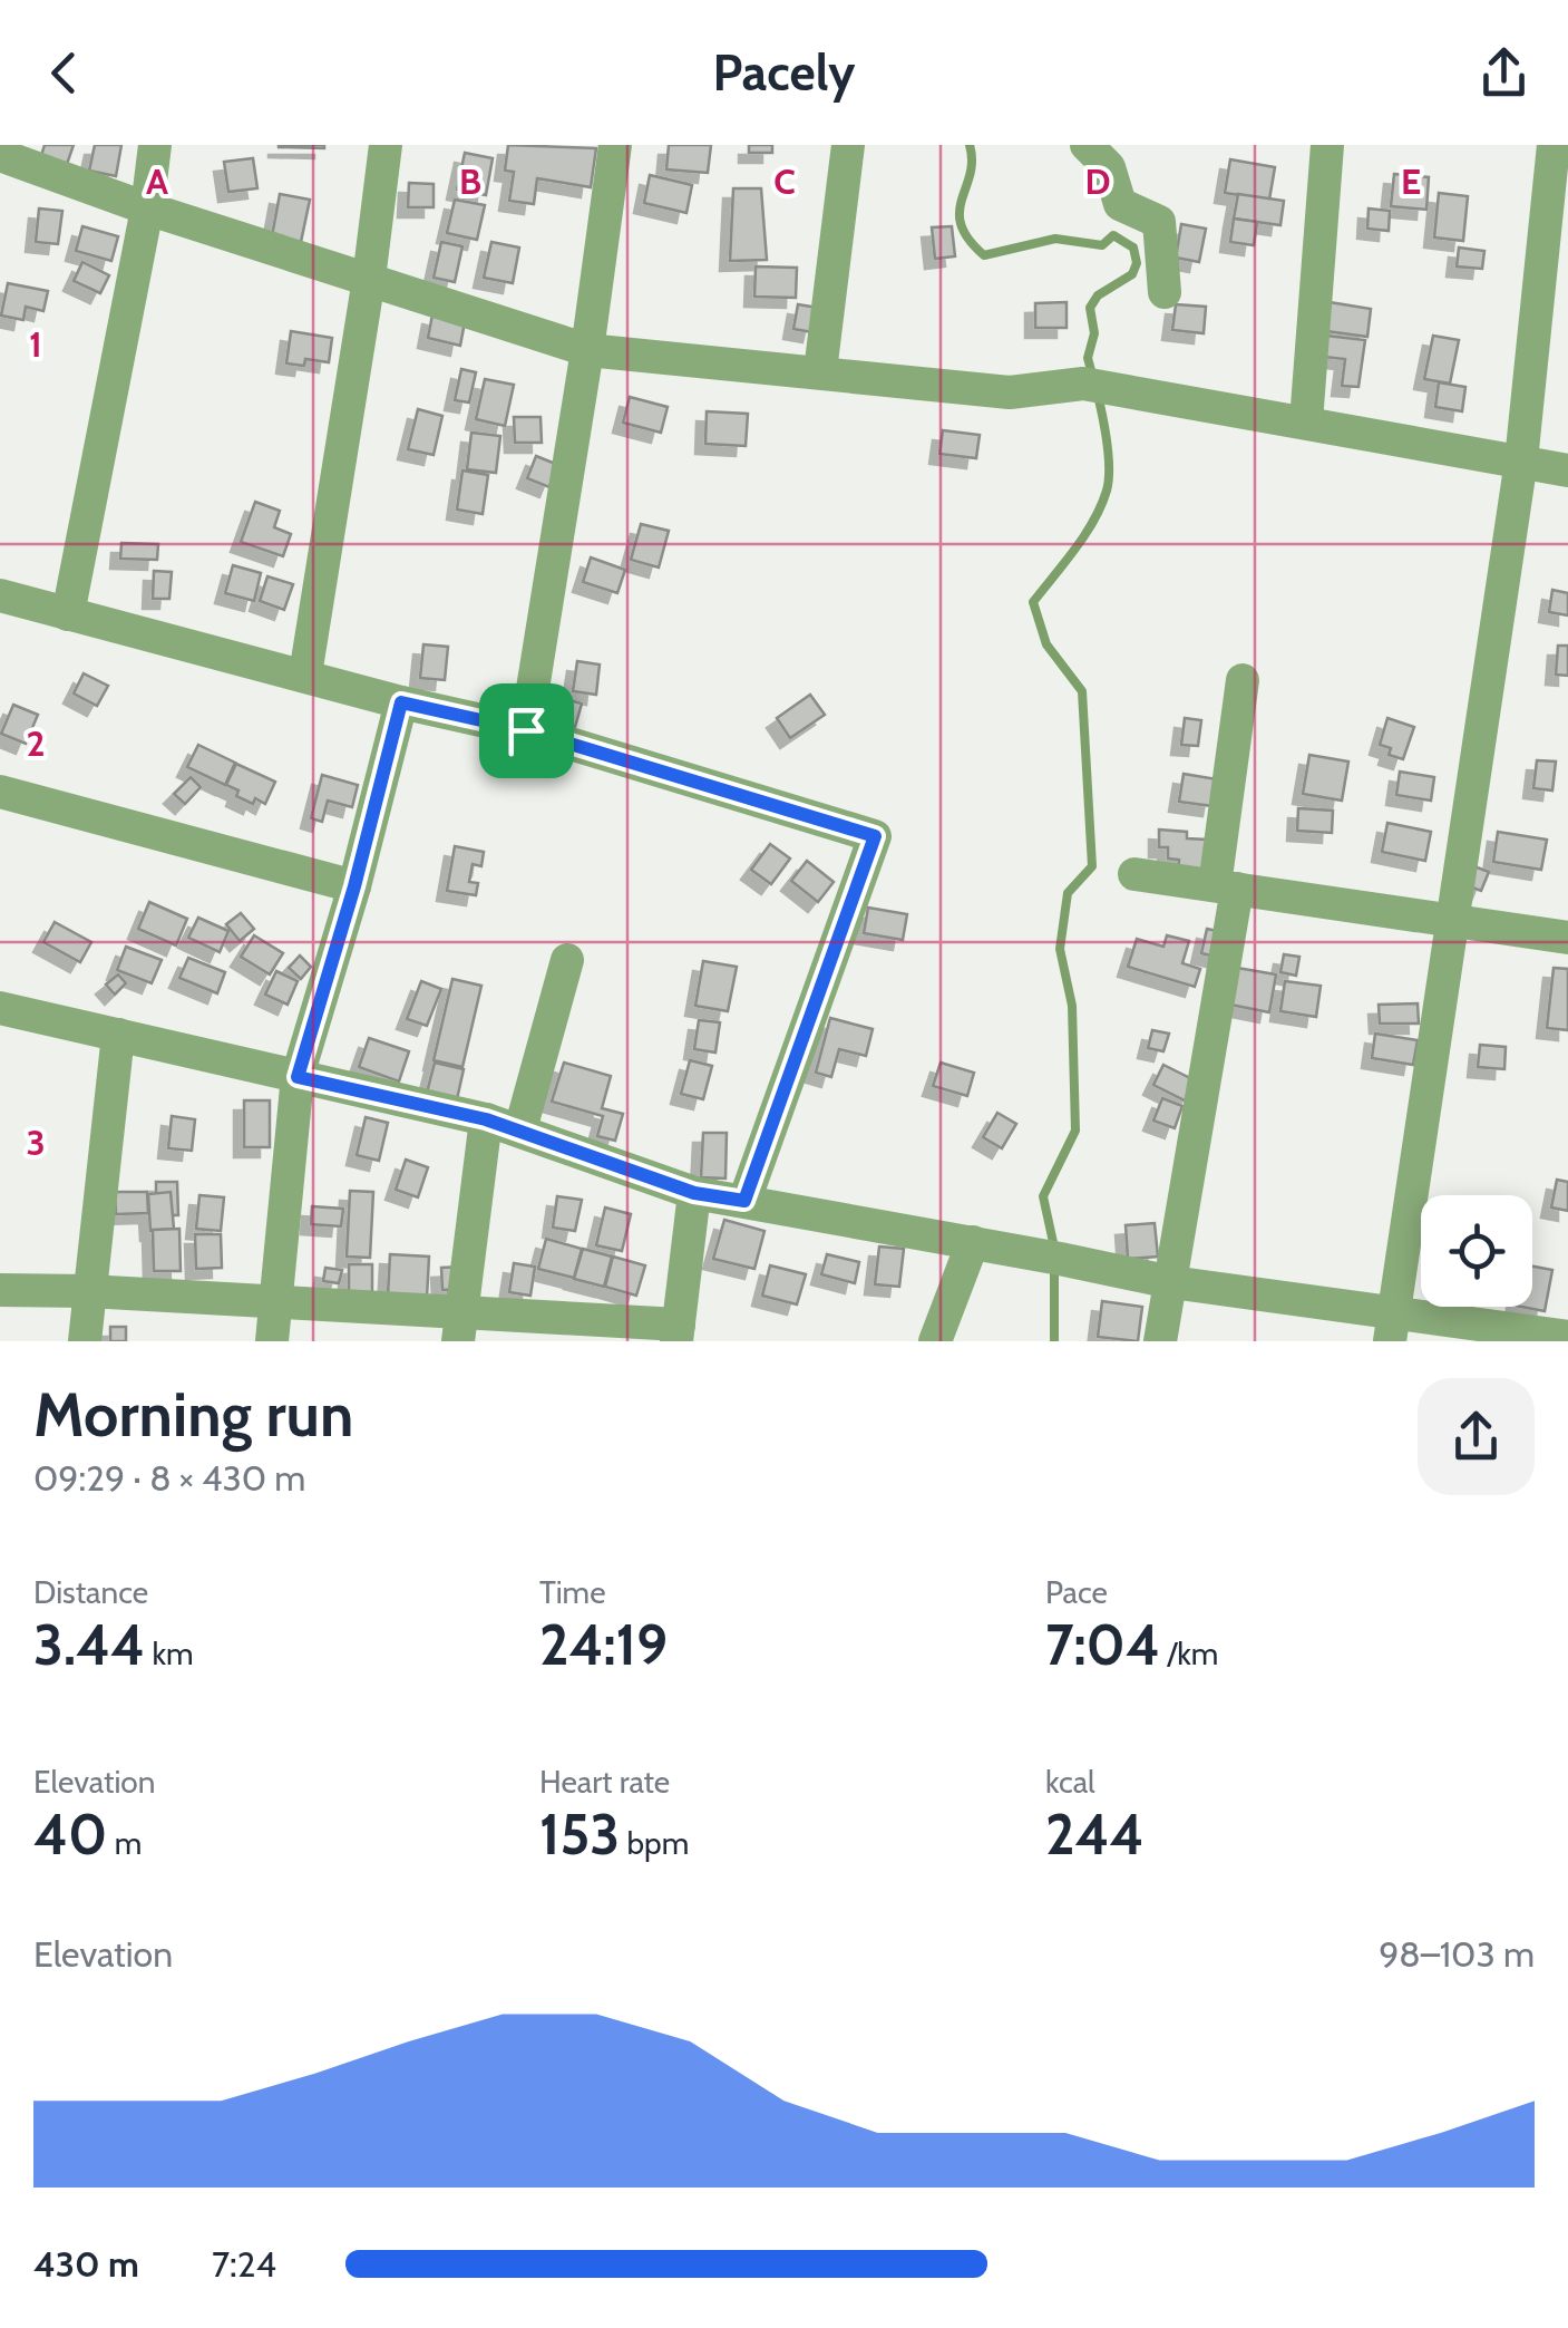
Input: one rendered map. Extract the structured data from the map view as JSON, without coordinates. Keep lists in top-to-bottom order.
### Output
{
  "page": {
    "header": "Pacely",
    "heading": ["Morning run", "09:29 · 8 × 430 m"],
    "stats": [
      ["Distance", "3.44 km"],
      ["Time", "24:19"],
      ["Pace", "7:04 /km"],
      ["Elevation", "40 m"],
      ["Heart rate", "153 bpm"],
      ["kcal", "244"]
    ],
    "chart": ["Elevation", "98–103 m"],
    "list": [
      {
        "name": "430 m",
        "note": "7:24"
      }
    ]
  },
  "grid": {
    "columns": [
      "A",
      "B",
      "C",
      "D",
      "E"
    ],
    "rows": ["1", "2", "3"]
  }
}
